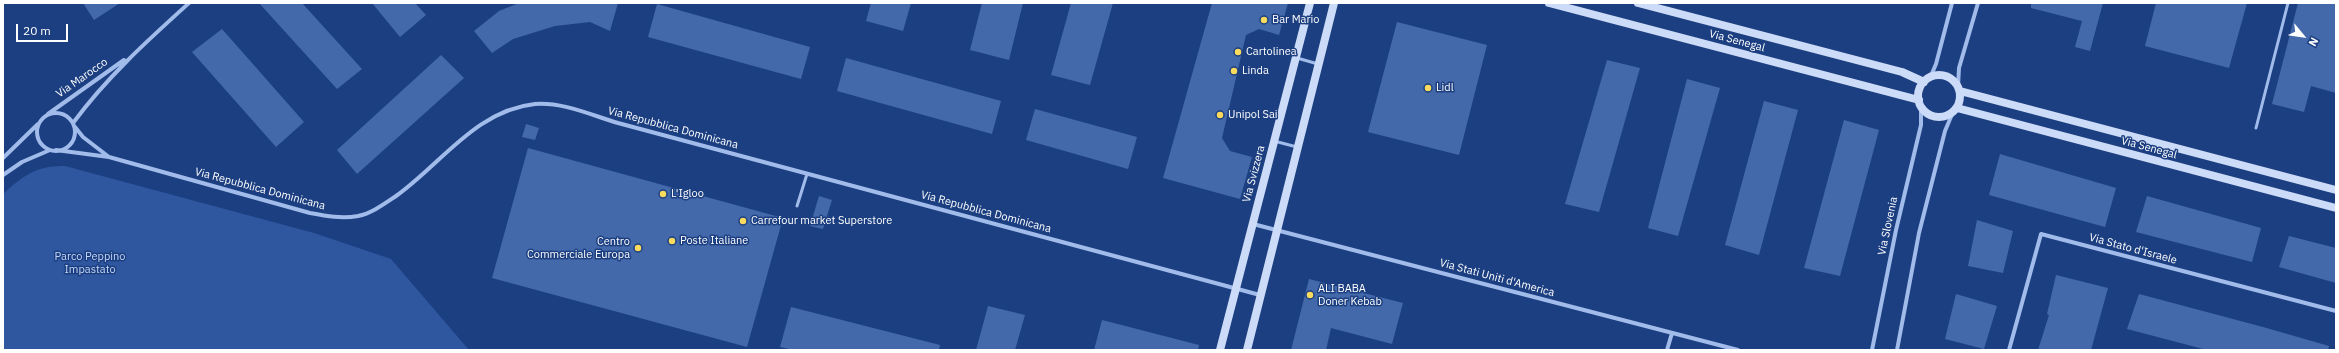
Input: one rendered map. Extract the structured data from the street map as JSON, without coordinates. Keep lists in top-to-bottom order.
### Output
{
  "streets": {
    "main road": ["Via Senegal", "Via Svizzera"],
    "street": [
      "Via Marocco",
      "Via Repubblica Dominicana",
      "Via Slovenia",
      "Via Stato d'Israele",
      "Via Stati Uniti d'America"
    ]
  },
  "crossings": [
    ["Via Senegal", "Via Slovenia"],
    ["Via Marocco", "Via Repubblica Dominicana"],
    ["Via Repubblica Dominicana", "Via Svizzera"],
    ["Via Svizzera", "Via Stati Uniti d'America"]
  ],
  "parks": ["Parco Peppino Impastato"],
  "places": [
    "Bar Mario",
    "Cartolinea",
    "Linda",
    "Lidl",
    "Unipol Sai",
    "L'Igloo",
    "Carrefour market Superstore",
    "Poste Italiane",
    "Centro Commerciale Europa",
    "ALI BABA Doner Kebab"
  ],
  "scale_bar": "20 m",
  "north": "bottom right"
}
